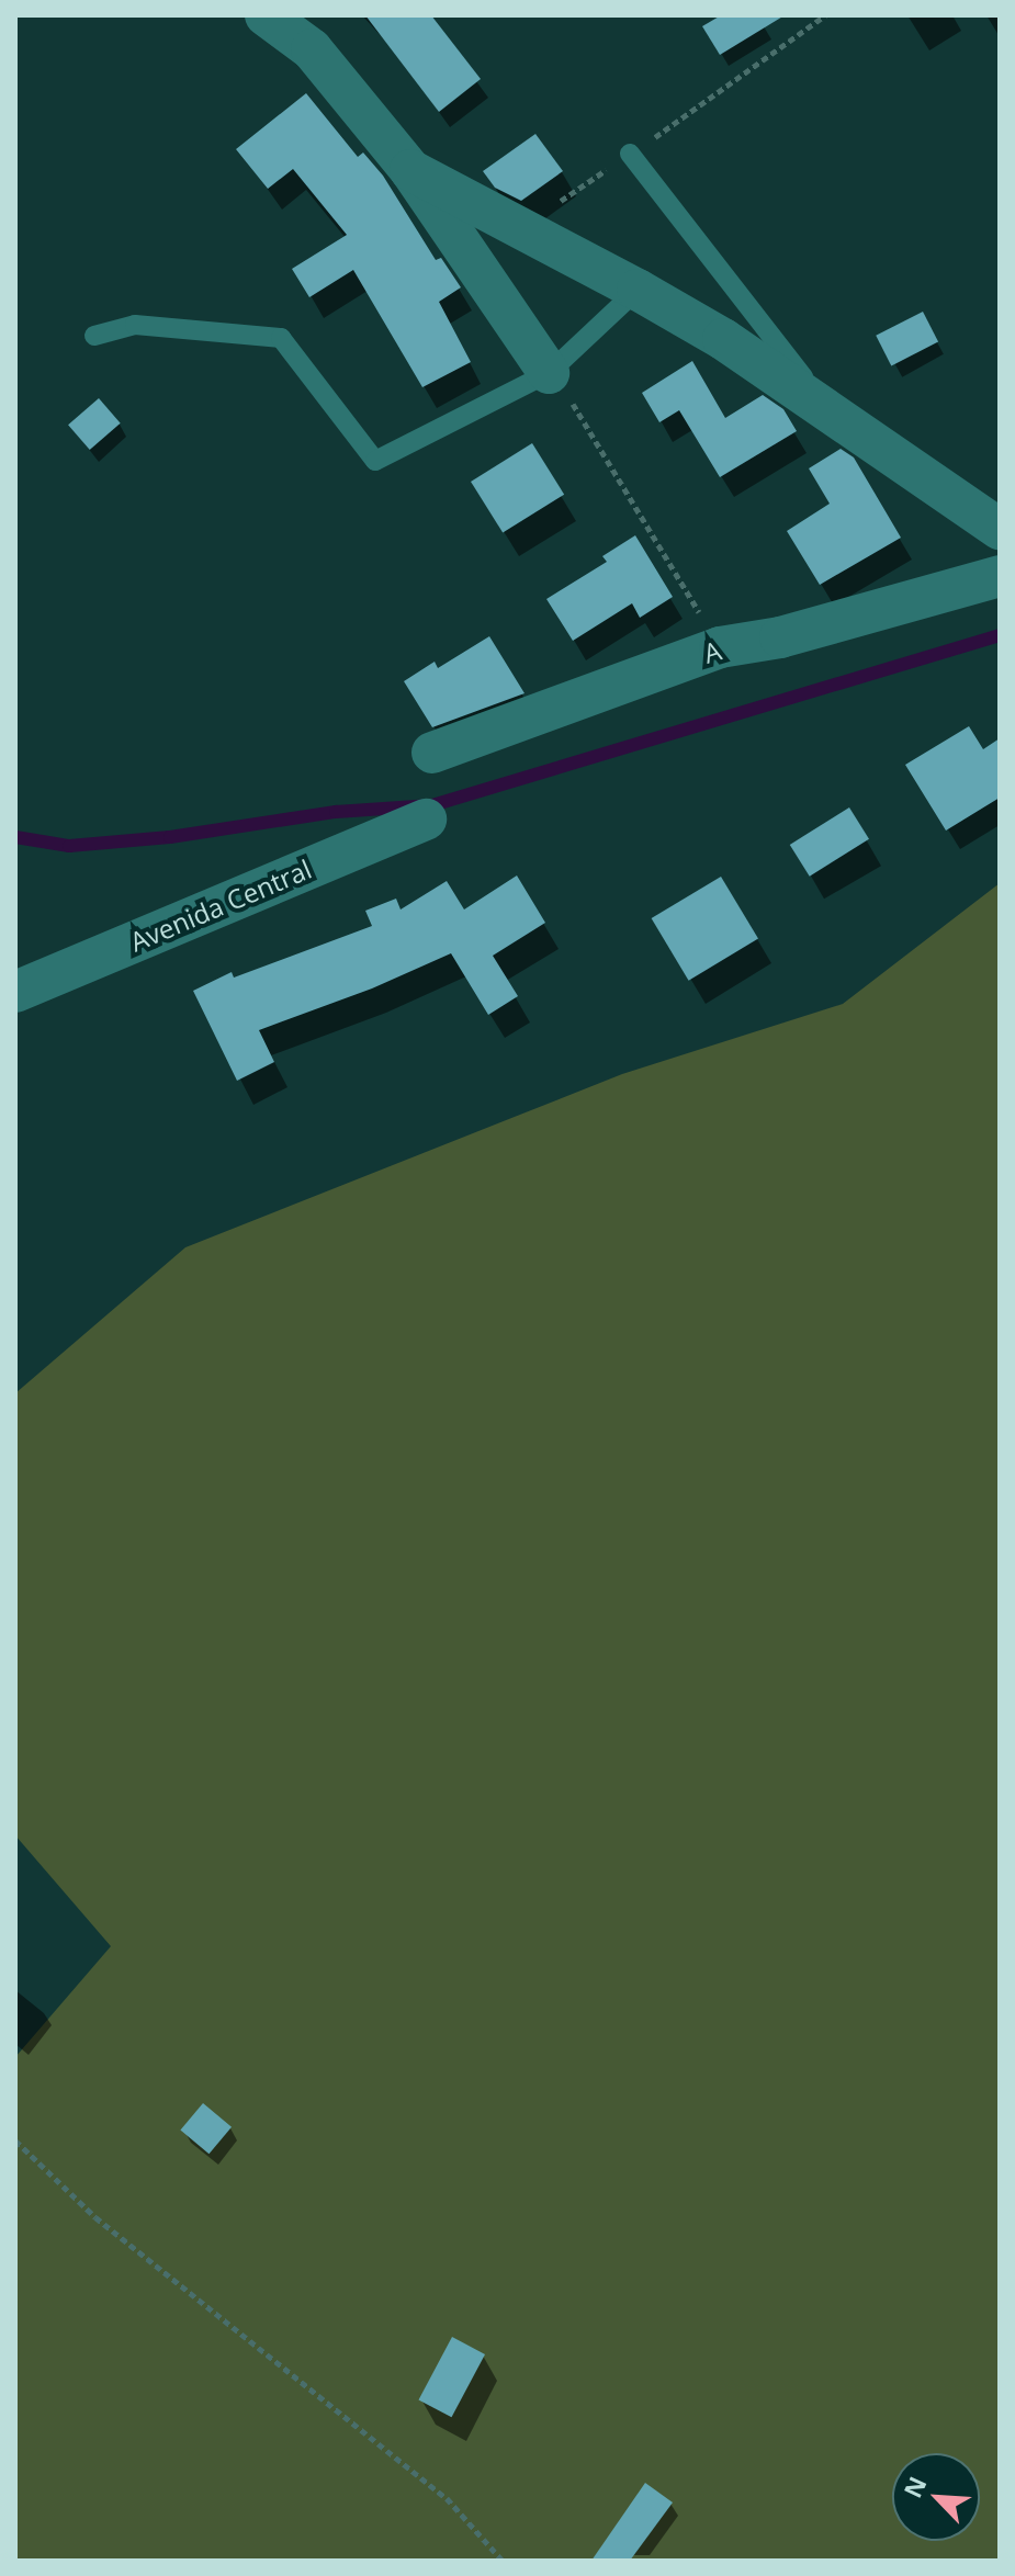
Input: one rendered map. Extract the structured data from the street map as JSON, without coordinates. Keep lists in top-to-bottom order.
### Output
{
  "streets": {
    "street": ["A", "Avenida Central"]
  },
  "north": "top left"
}
